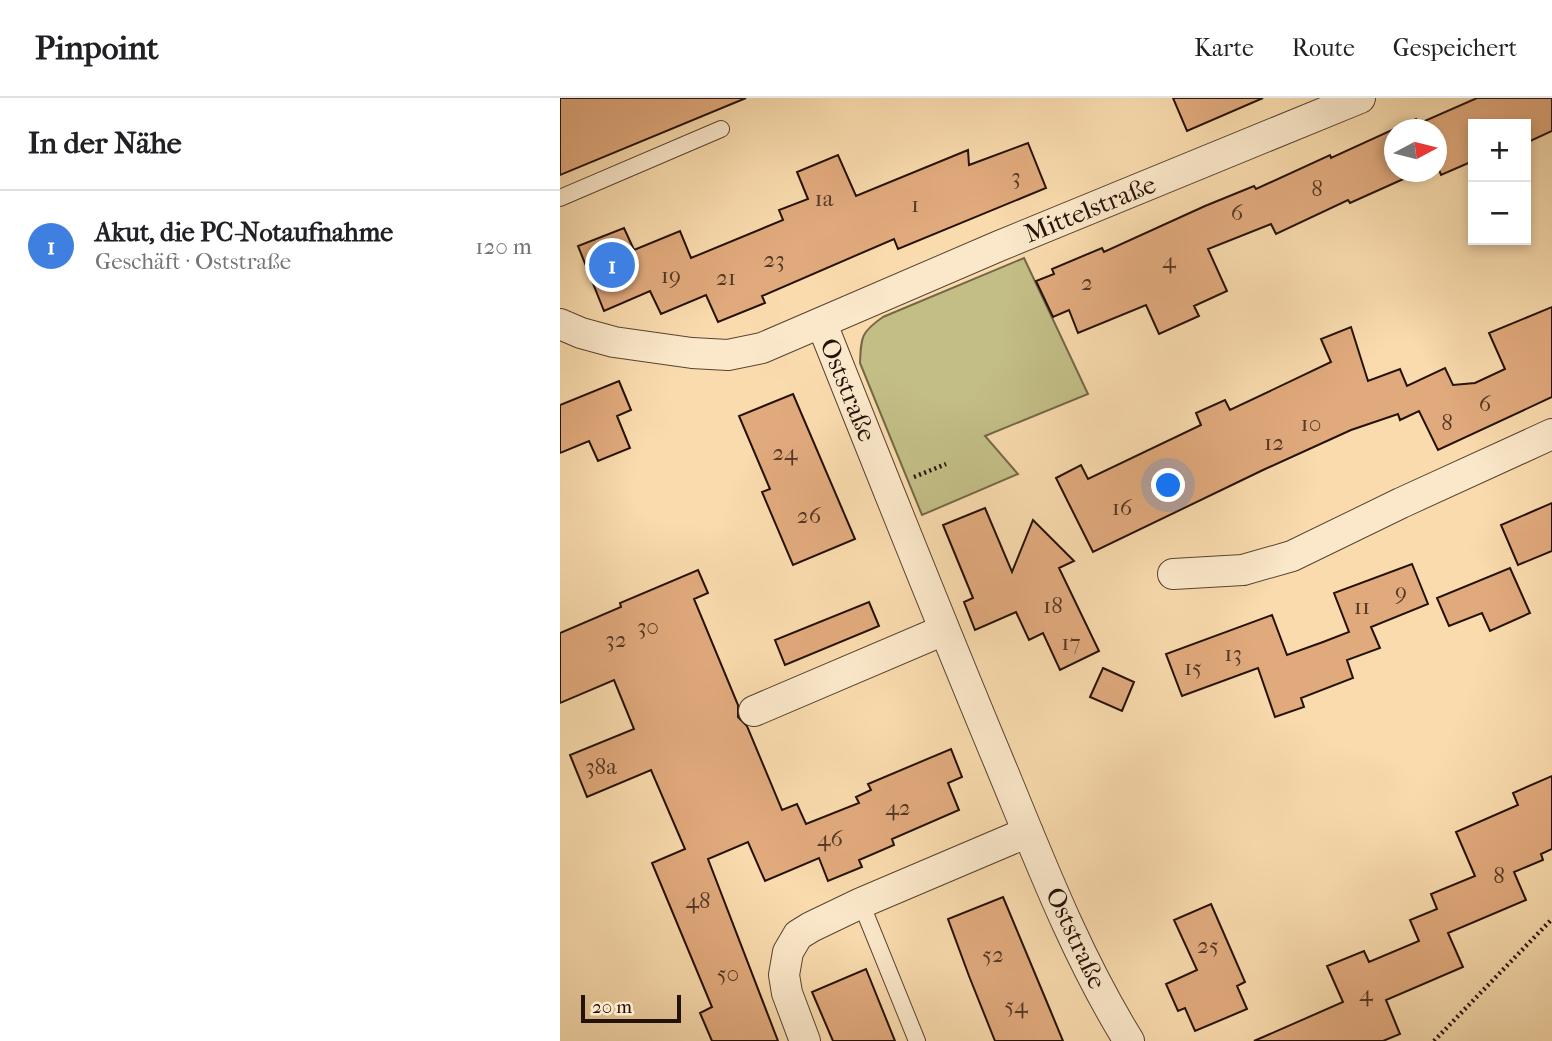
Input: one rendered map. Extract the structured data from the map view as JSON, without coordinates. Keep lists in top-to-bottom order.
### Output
{
  "streets": {
    "street": ["Mittelstraße", "Oststraße"]
  },
  "crossings": [
    ["Mittelstraße", "Oststraße"]
  ],
  "house_numbers": [
    "3",
    "8",
    "1a",
    "1",
    "6",
    "23",
    "4",
    "19",
    "21",
    "2",
    "6",
    "8",
    "10",
    "12",
    "24",
    "16",
    "26",
    "9",
    "18",
    "11",
    "30",
    "32",
    "17",
    "13",
    "15",
    "38a",
    "42",
    "46",
    "8",
    "48",
    "25",
    "52",
    "50",
    "4",
    "54"
  ],
  "scale_bar": "20 m",
  "north": "right",
  "page": {
    "header": "Pinpoint",
    "nav": ["Karte", "Route", "Gespeichert"],
    "heading": "In der Nähe",
    "map_buttons": ["+", "−"],
    "list": [
      {
        "mark": "1",
        "name": "Akut, die PC-Notaufnahme",
        "note": "Geschäft · Oststraße",
        "value": "120 m"
      }
    ],
    "pins": "1",
    "scale": "20 m"
  }
}
